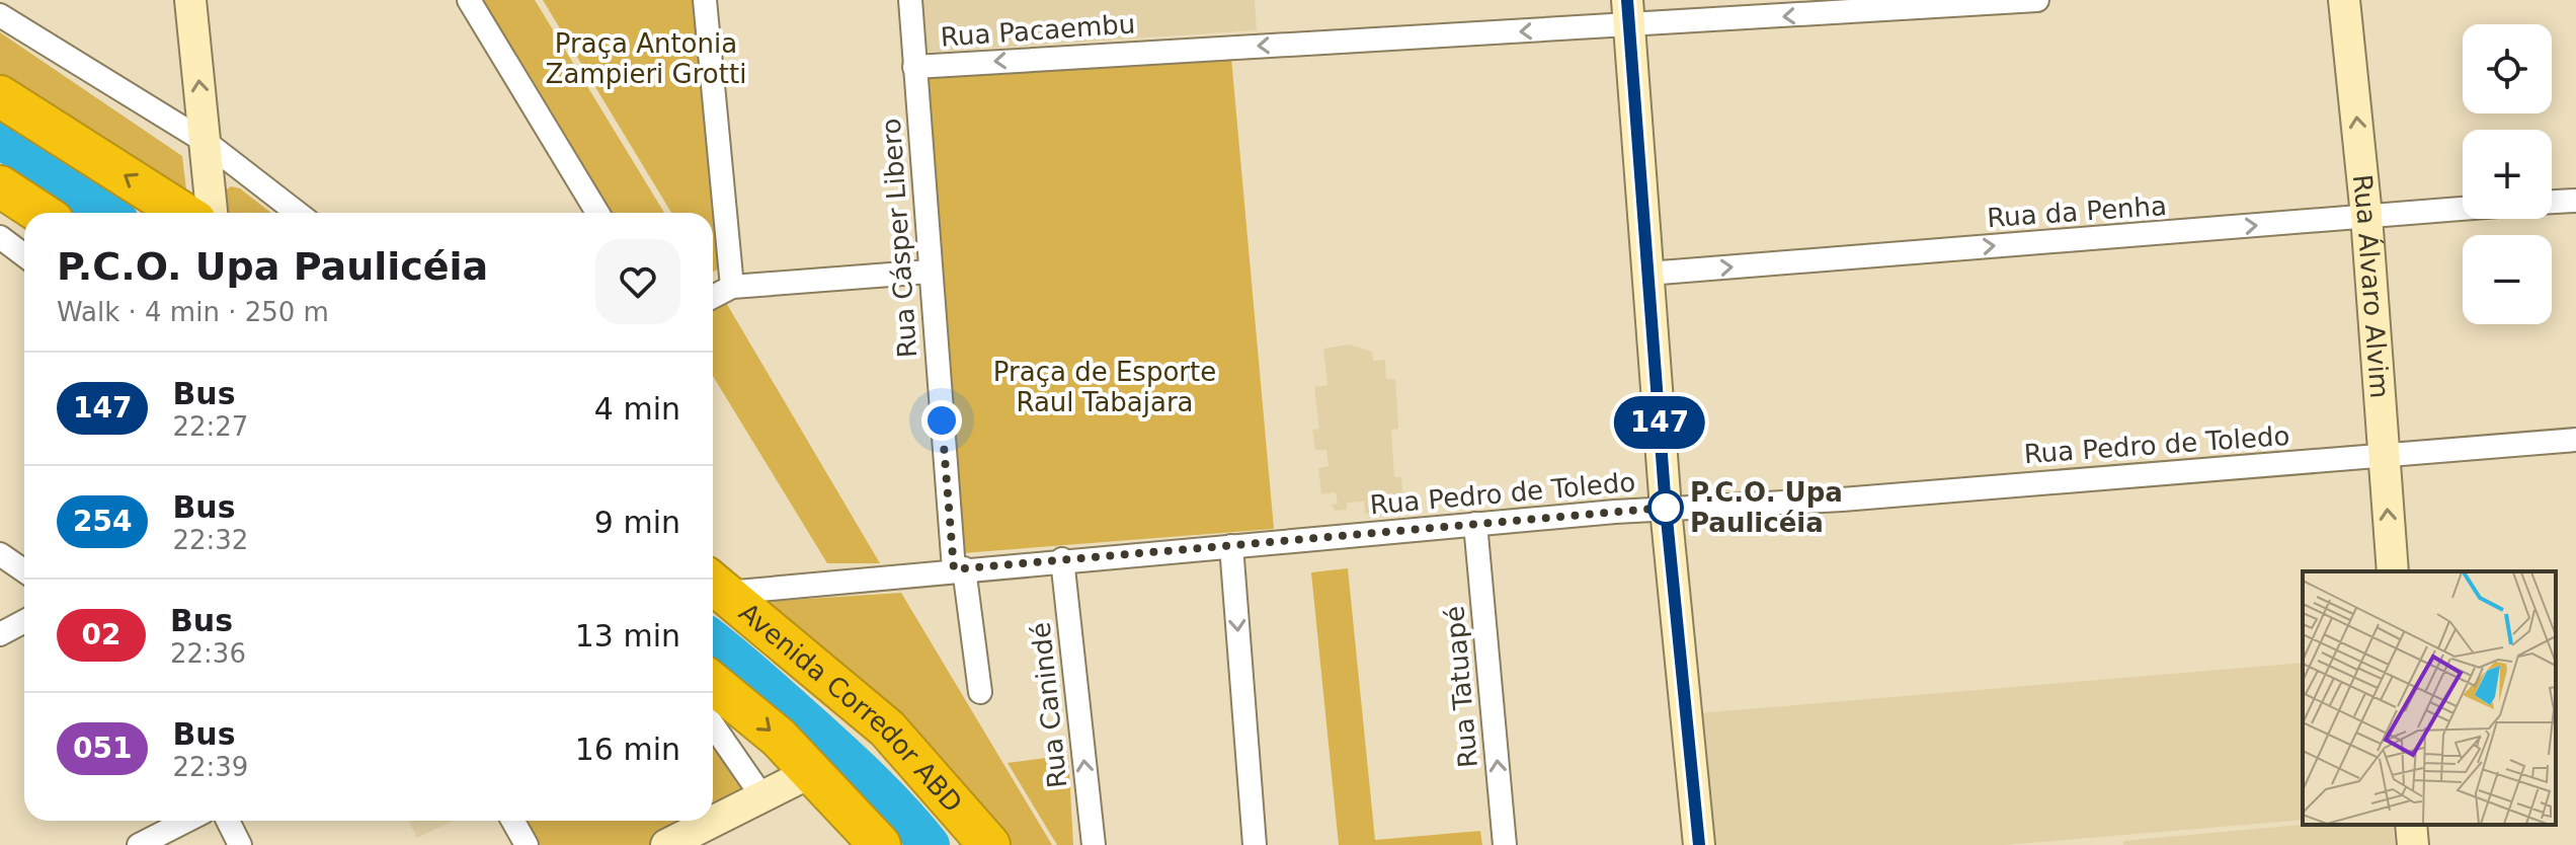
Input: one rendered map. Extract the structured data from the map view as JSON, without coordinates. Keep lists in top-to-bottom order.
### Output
{
  "streets": {
    "highway": ["Avenida Corredor ABD"],
    "street": [
      "Rua Pacaembu",
      "Rua da Penha",
      "Rua Cásper Libero",
      "Rua Álvaro Alvim",
      "Rua Pedro de Toledo",
      "Rua Tatuapé",
      "Rua Canindé"
    ]
  },
  "crossings": [
    ["Rua Pacaembu", "Rua Cásper Libero"],
    ["Rua da Penha", "Rua Álvaro Alvim"],
    ["Rua Cásper Libero", "Rua Pedro de Toledo"],
    ["Rua Álvaro Alvim", "Rua Pedro de Toledo"],
    ["Rua Pedro de Toledo", "Rua Tatuapé"],
    ["Rua Pedro de Toledo", "Rua Canindé"],
    ["Rua Pedro de Toledo", "Avenida Corredor ABD"]
  ],
  "one_way": ["Rua Pacaembu", "Rua da Penha", "Rua Álvaro Alvim"],
  "parks": ["Praça Antonia Zampieri Grotti", "Praça de Esporte Raul Tabajara"],
  "places": ["P.C.O. Upa Paulicéia"],
  "lines": ["bus line 147"],
  "page": {
    "on_map": "147",
    "map_buttons": ["+", "−"],
    "heading": ["P.C.O. Upa Paulicéia", "Walk · 4 min · 250 m"],
    "list": [
      {
        "mark": "147",
        "name": "Bus",
        "note": "22:27",
        "value": "4 min"
      },
      {
        "mark": "254",
        "name": "Bus",
        "note": "22:32",
        "value": "9 min"
      },
      {
        "mark": "02",
        "name": "Bus",
        "note": "22:36",
        "value": "13 min"
      },
      {
        "mark": "051",
        "name": "Bus",
        "note": "22:39",
        "value": "16 min"
      }
    ]
  }
}
